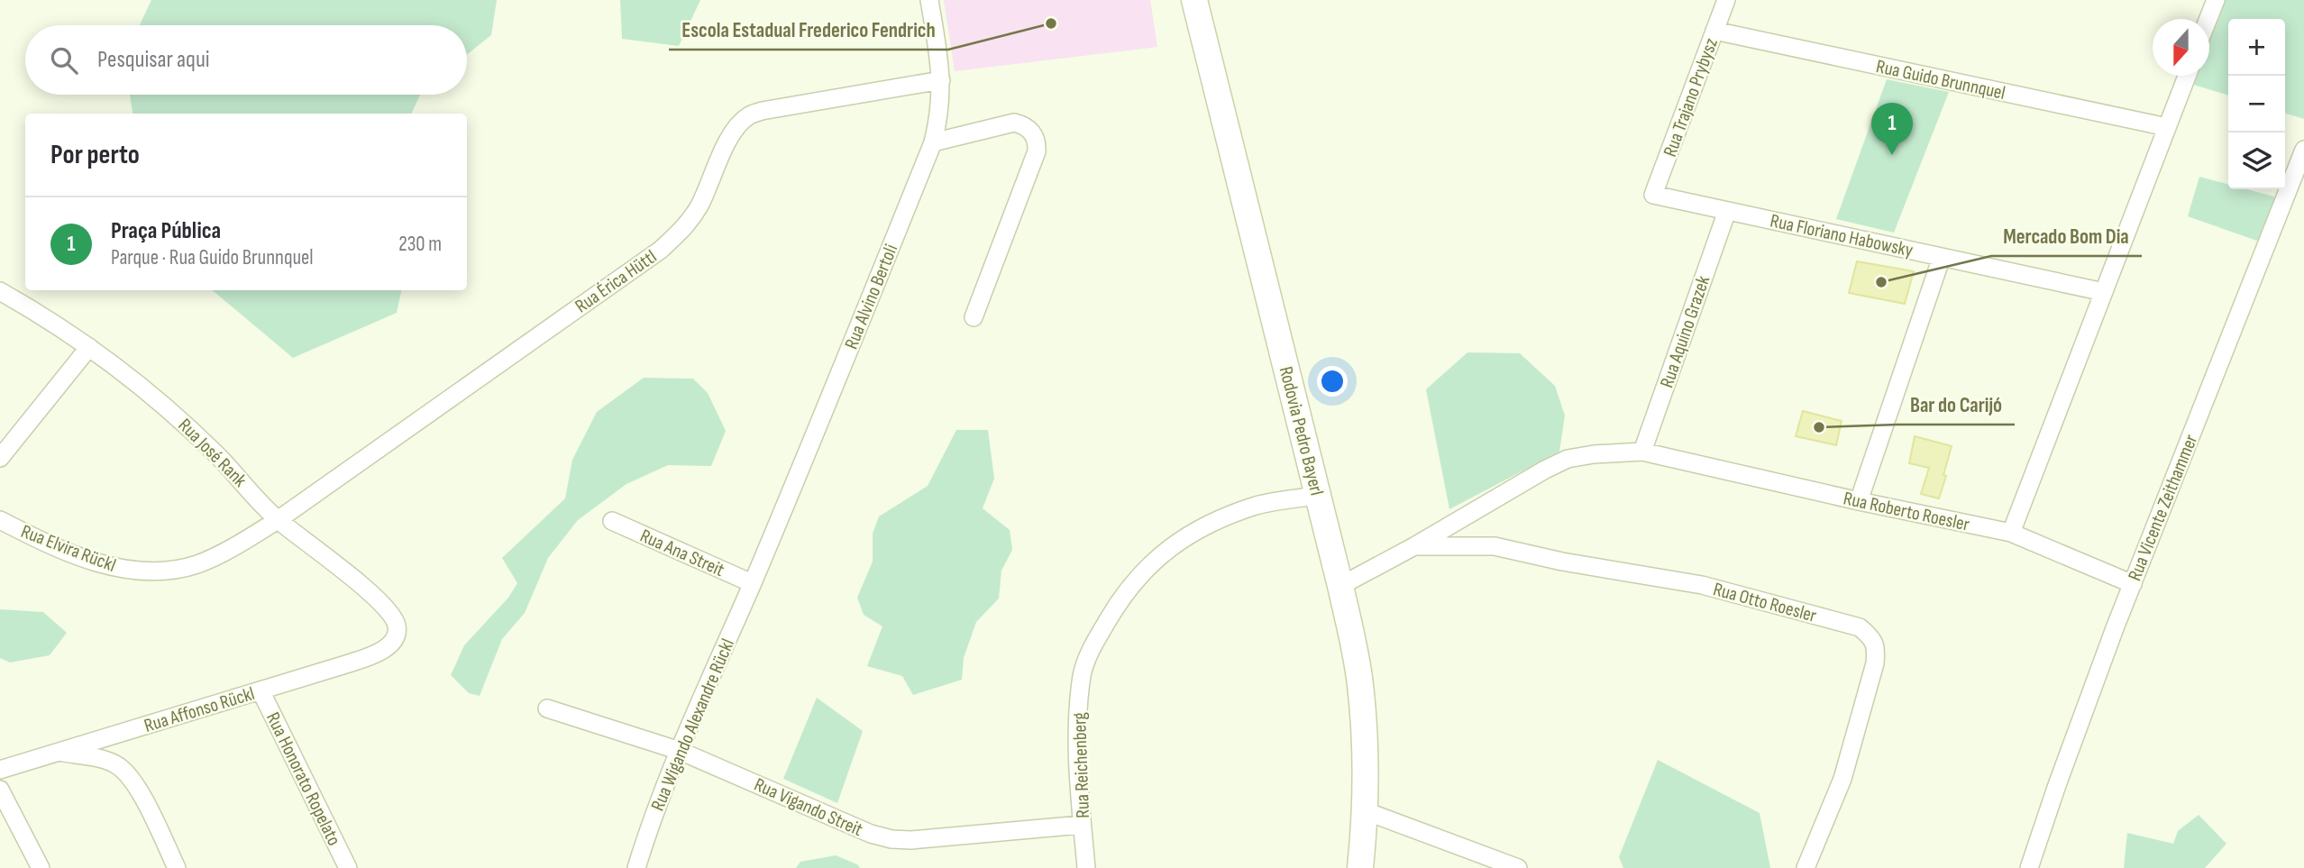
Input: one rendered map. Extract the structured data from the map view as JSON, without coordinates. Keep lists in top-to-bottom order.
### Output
{
  "streets": {
    "main road": ["Rodovia Pedro Bayerl"],
    "street": [
      "Rua Guido Brunnquel",
      "Rua Trajano Prybysz",
      "Rua Floriano Habowsky",
      "Rua Érica Hüttl",
      "Rua Alvino Bertoli",
      "Rua Aquino Grazek",
      "Rua José Rank",
      "Rua Vicente Zeithammer",
      "Rua Roberto Roesler",
      "Rua Elvira Rückl",
      "Rua Ana Streit",
      "Rua Otto Roesler",
      "Rua Affonso Rückl",
      "Rua Wigando Alexandre Rückl",
      "Rua Reichenberg",
      "Rua Honorato Ropelato",
      "Rua Vigando Streit"
    ]
  },
  "crossings": [
    ["Rua Guido Brunnquel", "Rua Trajano Prybysz"],
    ["Rua Trajano Prybysz", "Rua Floriano Habowsky"],
    ["Rua Floriano Habowsky", "Rua Aquino Grazek"],
    ["Rua Érica Hüttl", "Rua Alvino Bertoli"],
    ["Rua Érica Hüttl", "Rua José Rank"],
    ["Rua Érica Hüttl", "Rua Elvira Rückl"],
    ["Rua Alvino Bertoli", "Rua Ana Streit"],
    ["Rua Alvino Bertoli", "Rua Wigando Alexandre Rückl"],
    ["Rua Aquino Grazek", "Rua Roberto Roesler"],
    ["Rodovia Pedro Bayerl", "Rua Roberto Roesler"],
    ["Rodovia Pedro Bayerl", "Rua Reichenberg"],
    ["Rua José Rank", "Rua Elvira Rückl"],
    ["Rua José Rank", "Rua Affonso Rückl"],
    ["Rua Vicente Zeithammer", "Rua Roberto Roesler"],
    ["Rua Roberto Roesler", "Rua Otto Roesler"],
    ["Rua Ana Streit", "Rua Wigando Alexandre Rückl"],
    ["Rua Affonso Rückl", "Rua Honorato Ropelato"],
    ["Rua Wigando Alexandre Rückl", "Rua Vigando Streit"],
    ["Rua Reichenberg", "Rua Vigando Streit"]
  ],
  "places": ["Escola Estadual Frederico Fendrich", "Mercado Bom Dia", "Bar do Carijó"],
  "north": "bottom",
  "page": {
    "map_buttons": ["+", "−"],
    "search": "Pesquisar aqui",
    "pins": "1",
    "heading": "Por perto",
    "list": [
      {
        "mark": "1",
        "name": "Praça Pública",
        "note": "Parque · Rua Guido Brunnquel",
        "value": "230 m"
      }
    ]
  }
}
